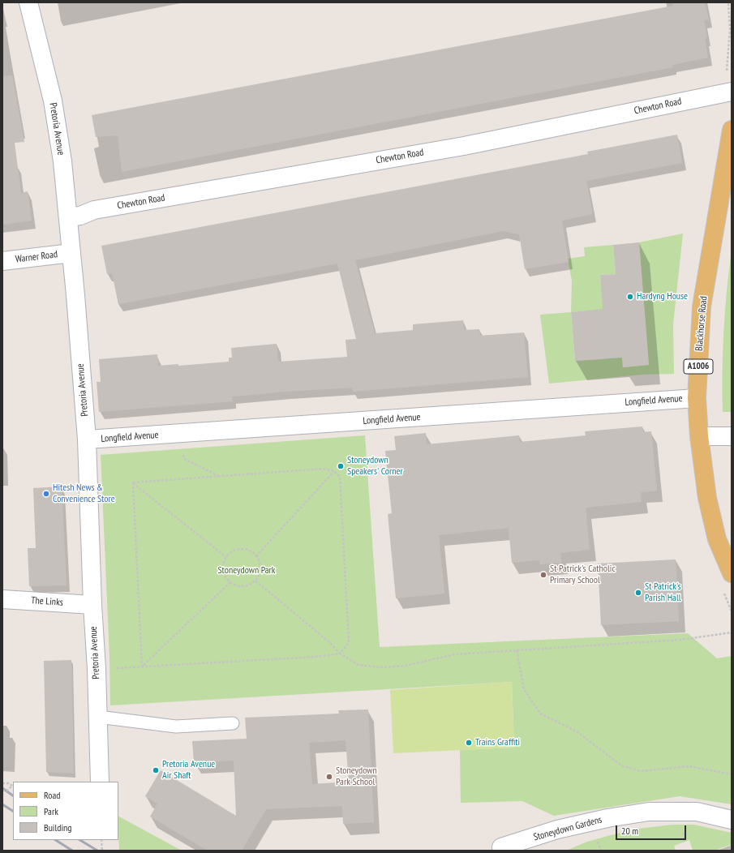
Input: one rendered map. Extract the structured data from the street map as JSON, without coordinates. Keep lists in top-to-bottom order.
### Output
{
  "streets": {
    "main road": ["Blackhorse Road", "A1006"],
    "street": [
      "Chewton Road",
      "Pretoria Avenue",
      "Warner Road",
      "Longfield Avenue",
      "The Links",
      "Stoneydown Gardens"
    ]
  },
  "crossings": [
    ["Chewton Road", "Pretoria Avenue"],
    ["Pretoria Avenue", "Warner Road"],
    ["Pretoria Avenue", "Longfield Avenue"],
    ["Pretoria Avenue", "The Links"],
    ["Blackhorse Road", "Longfield Avenue"]
  ],
  "parks": ["Stoneydown Park"],
  "places": [
    "Hardyng House",
    "Stoneydown Speakers' Corner",
    "Hitesh News & Convenience Store",
    "St Patrick's Catholic Primary School",
    "St Patrick's Parish Hall",
    "Trains Graffiti",
    "Pretoria Avenue Air Shaft",
    "Stoneydown Park School"
  ],
  "legend": ["Road", "Park", "Building"],
  "scale_bar": "20 m"
}
